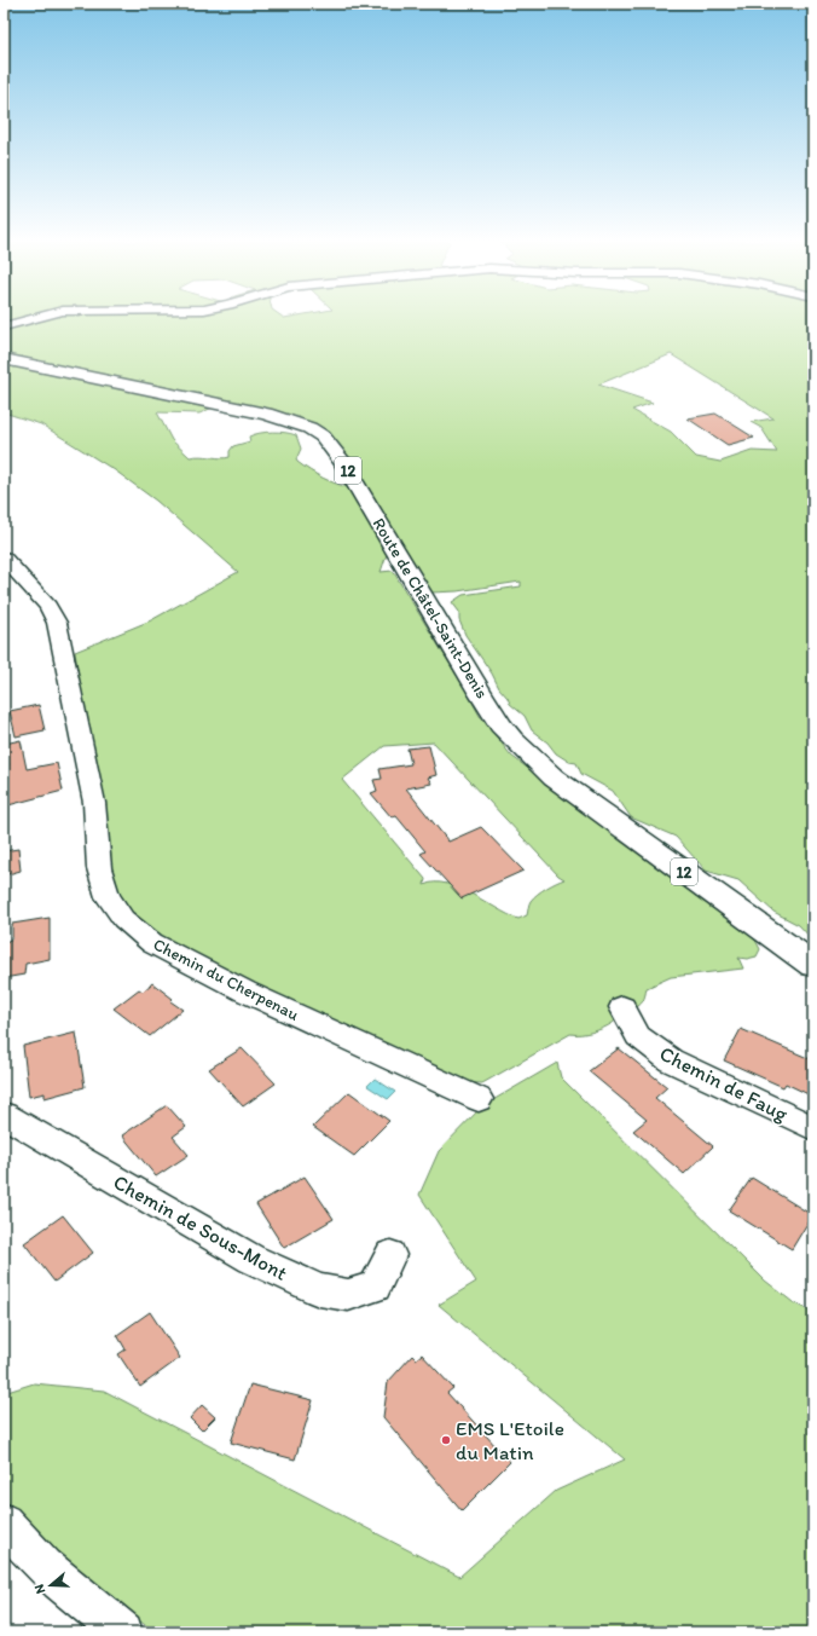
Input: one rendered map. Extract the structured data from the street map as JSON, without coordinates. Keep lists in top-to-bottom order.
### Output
{
  "streets": {
    "main road": ["12", "Route de Châtel-Saint-Denis"],
    "street": ["Chemin du Cherpenau", "Chemin de Faug", "Chemin de Sous-Mont"]
  },
  "places": ["EMS L'Etoile du Matin"],
  "north": "left"
}
